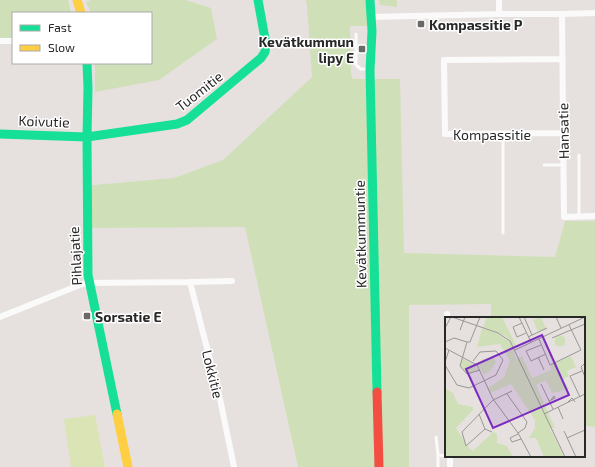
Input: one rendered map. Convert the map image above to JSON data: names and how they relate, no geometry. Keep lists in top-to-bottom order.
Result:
{
  "streets": {
    "street": [
      "Tuomitie",
      "Koivutie",
      "Hansatie",
      "Kompassitie",
      "Kevätkummuntie",
      "Pihlajatie",
      "Lokkitie"
    ]
  },
  "crossings": [
    ["Tuomitie", "Koivutie"],
    ["Tuomitie", "Pihlajatie"],
    ["Koivutie", "Pihlajatie"],
    ["Hansatie", "Kompassitie"]
  ],
  "places": {
    "transit": ["Kompassitie P", "Kevätkummun lipy E", "Sorsatie E"]
  },
  "legend": ["Fast", "Slow"]
}
